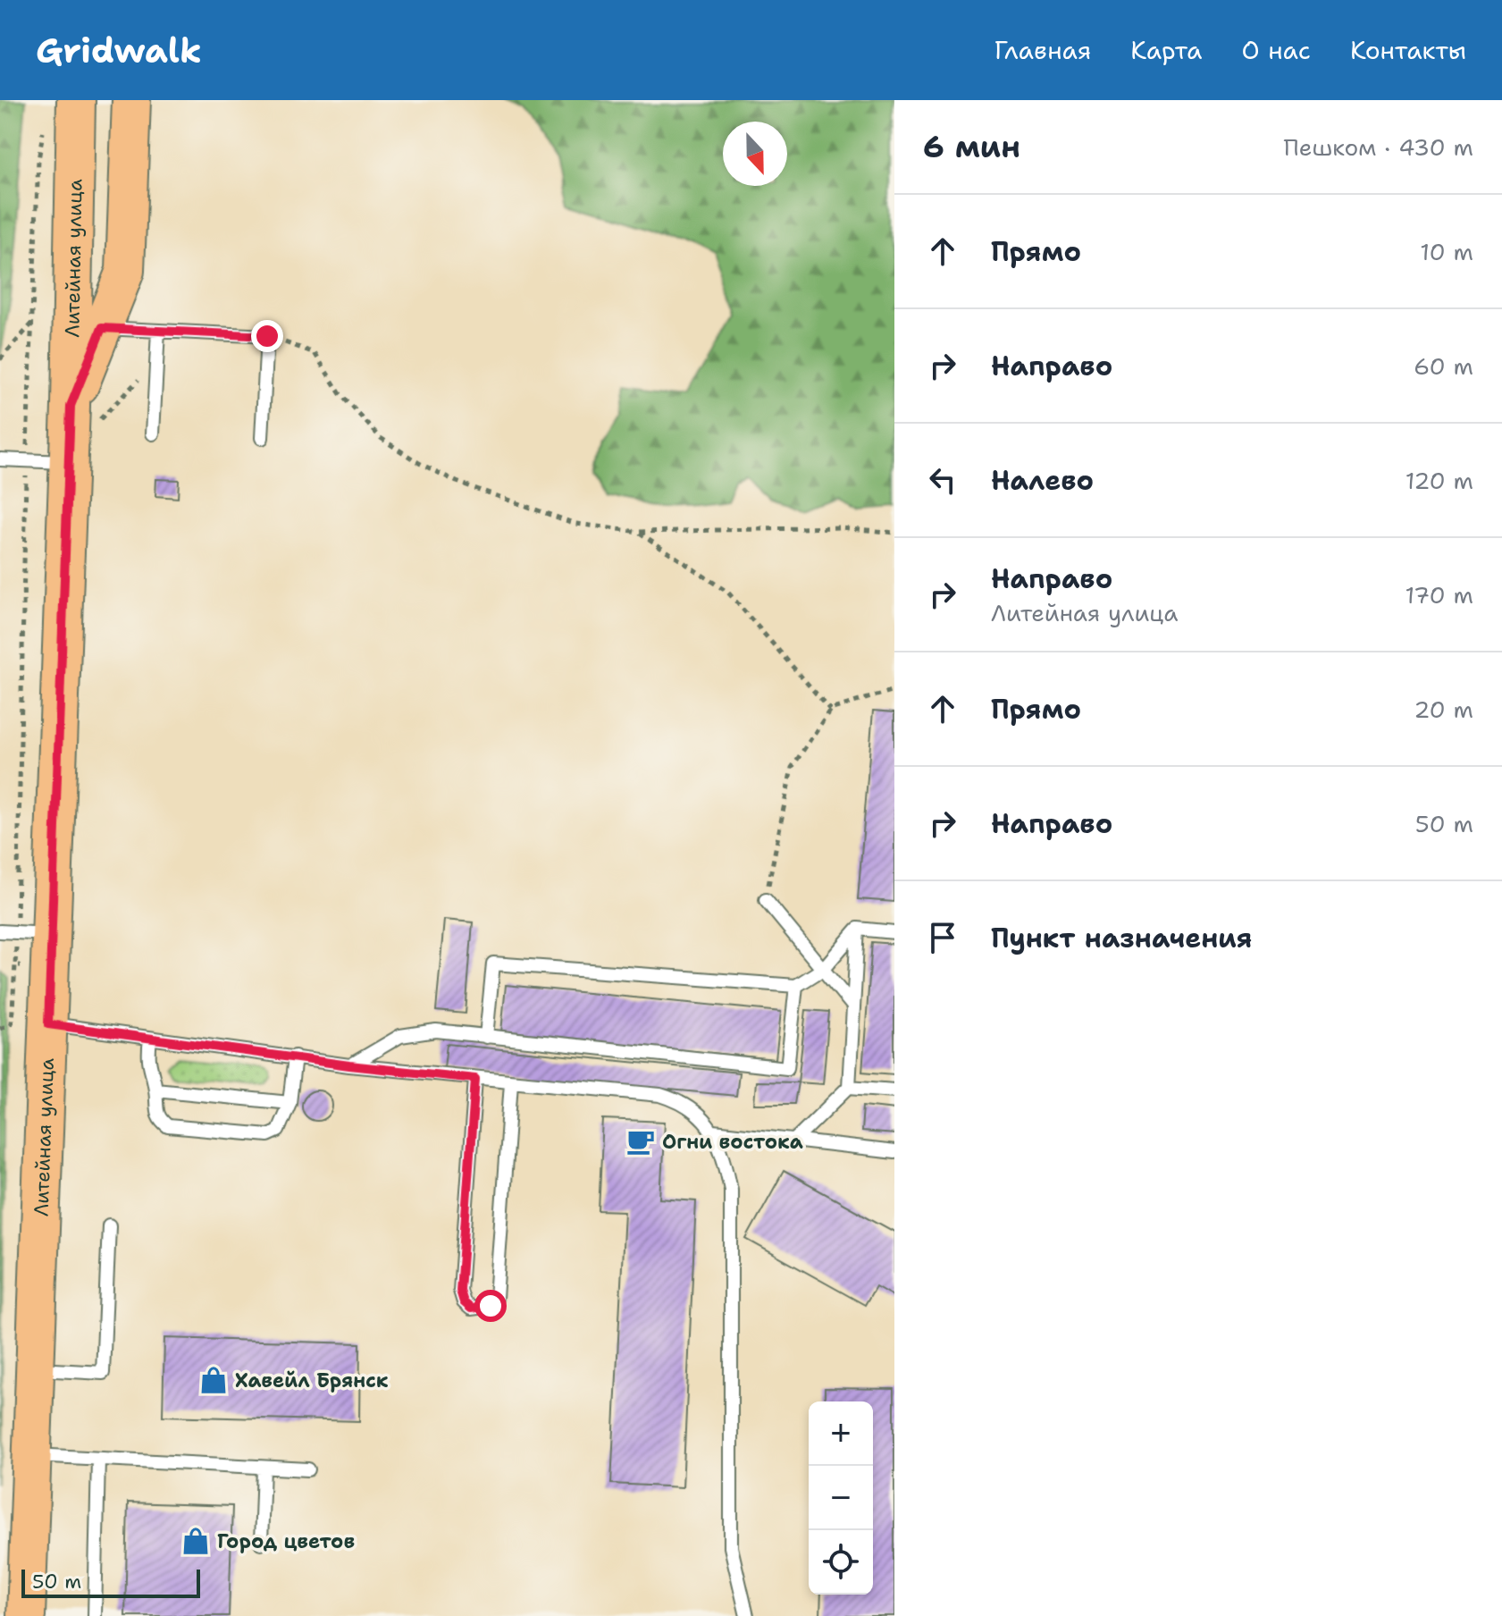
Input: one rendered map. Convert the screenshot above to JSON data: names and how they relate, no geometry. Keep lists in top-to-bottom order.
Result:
{
  "streets": {
    "main road": ["Литейная улица"]
  },
  "places": {
    "cafe": ["Огни востока"],
    "shop": ["Хавейл Брянск", "Город цветов"]
  },
  "scale_bar": "50 m",
  "north": "bottom",
  "page": {
    "header": "Gridwalk",
    "nav": [
      "Главная",
      "Карта",
      "О нас",
      "Контакты"
    ],
    "heading": ["6 мин", "Пешком · 430 m"],
    "list": [
      ["Прямо", "10 m"],
      ["Направо", "60 m"],
      ["Налево", "120 m"],
      ["Направо", "Литейная улица", "170 m"],
      ["Прямо", "20 m"],
      ["Направо", "50 m"],
      "Пункт назначения"
    ],
    "map_buttons": ["+", "−"],
    "scale": "50 m"
  }
}
